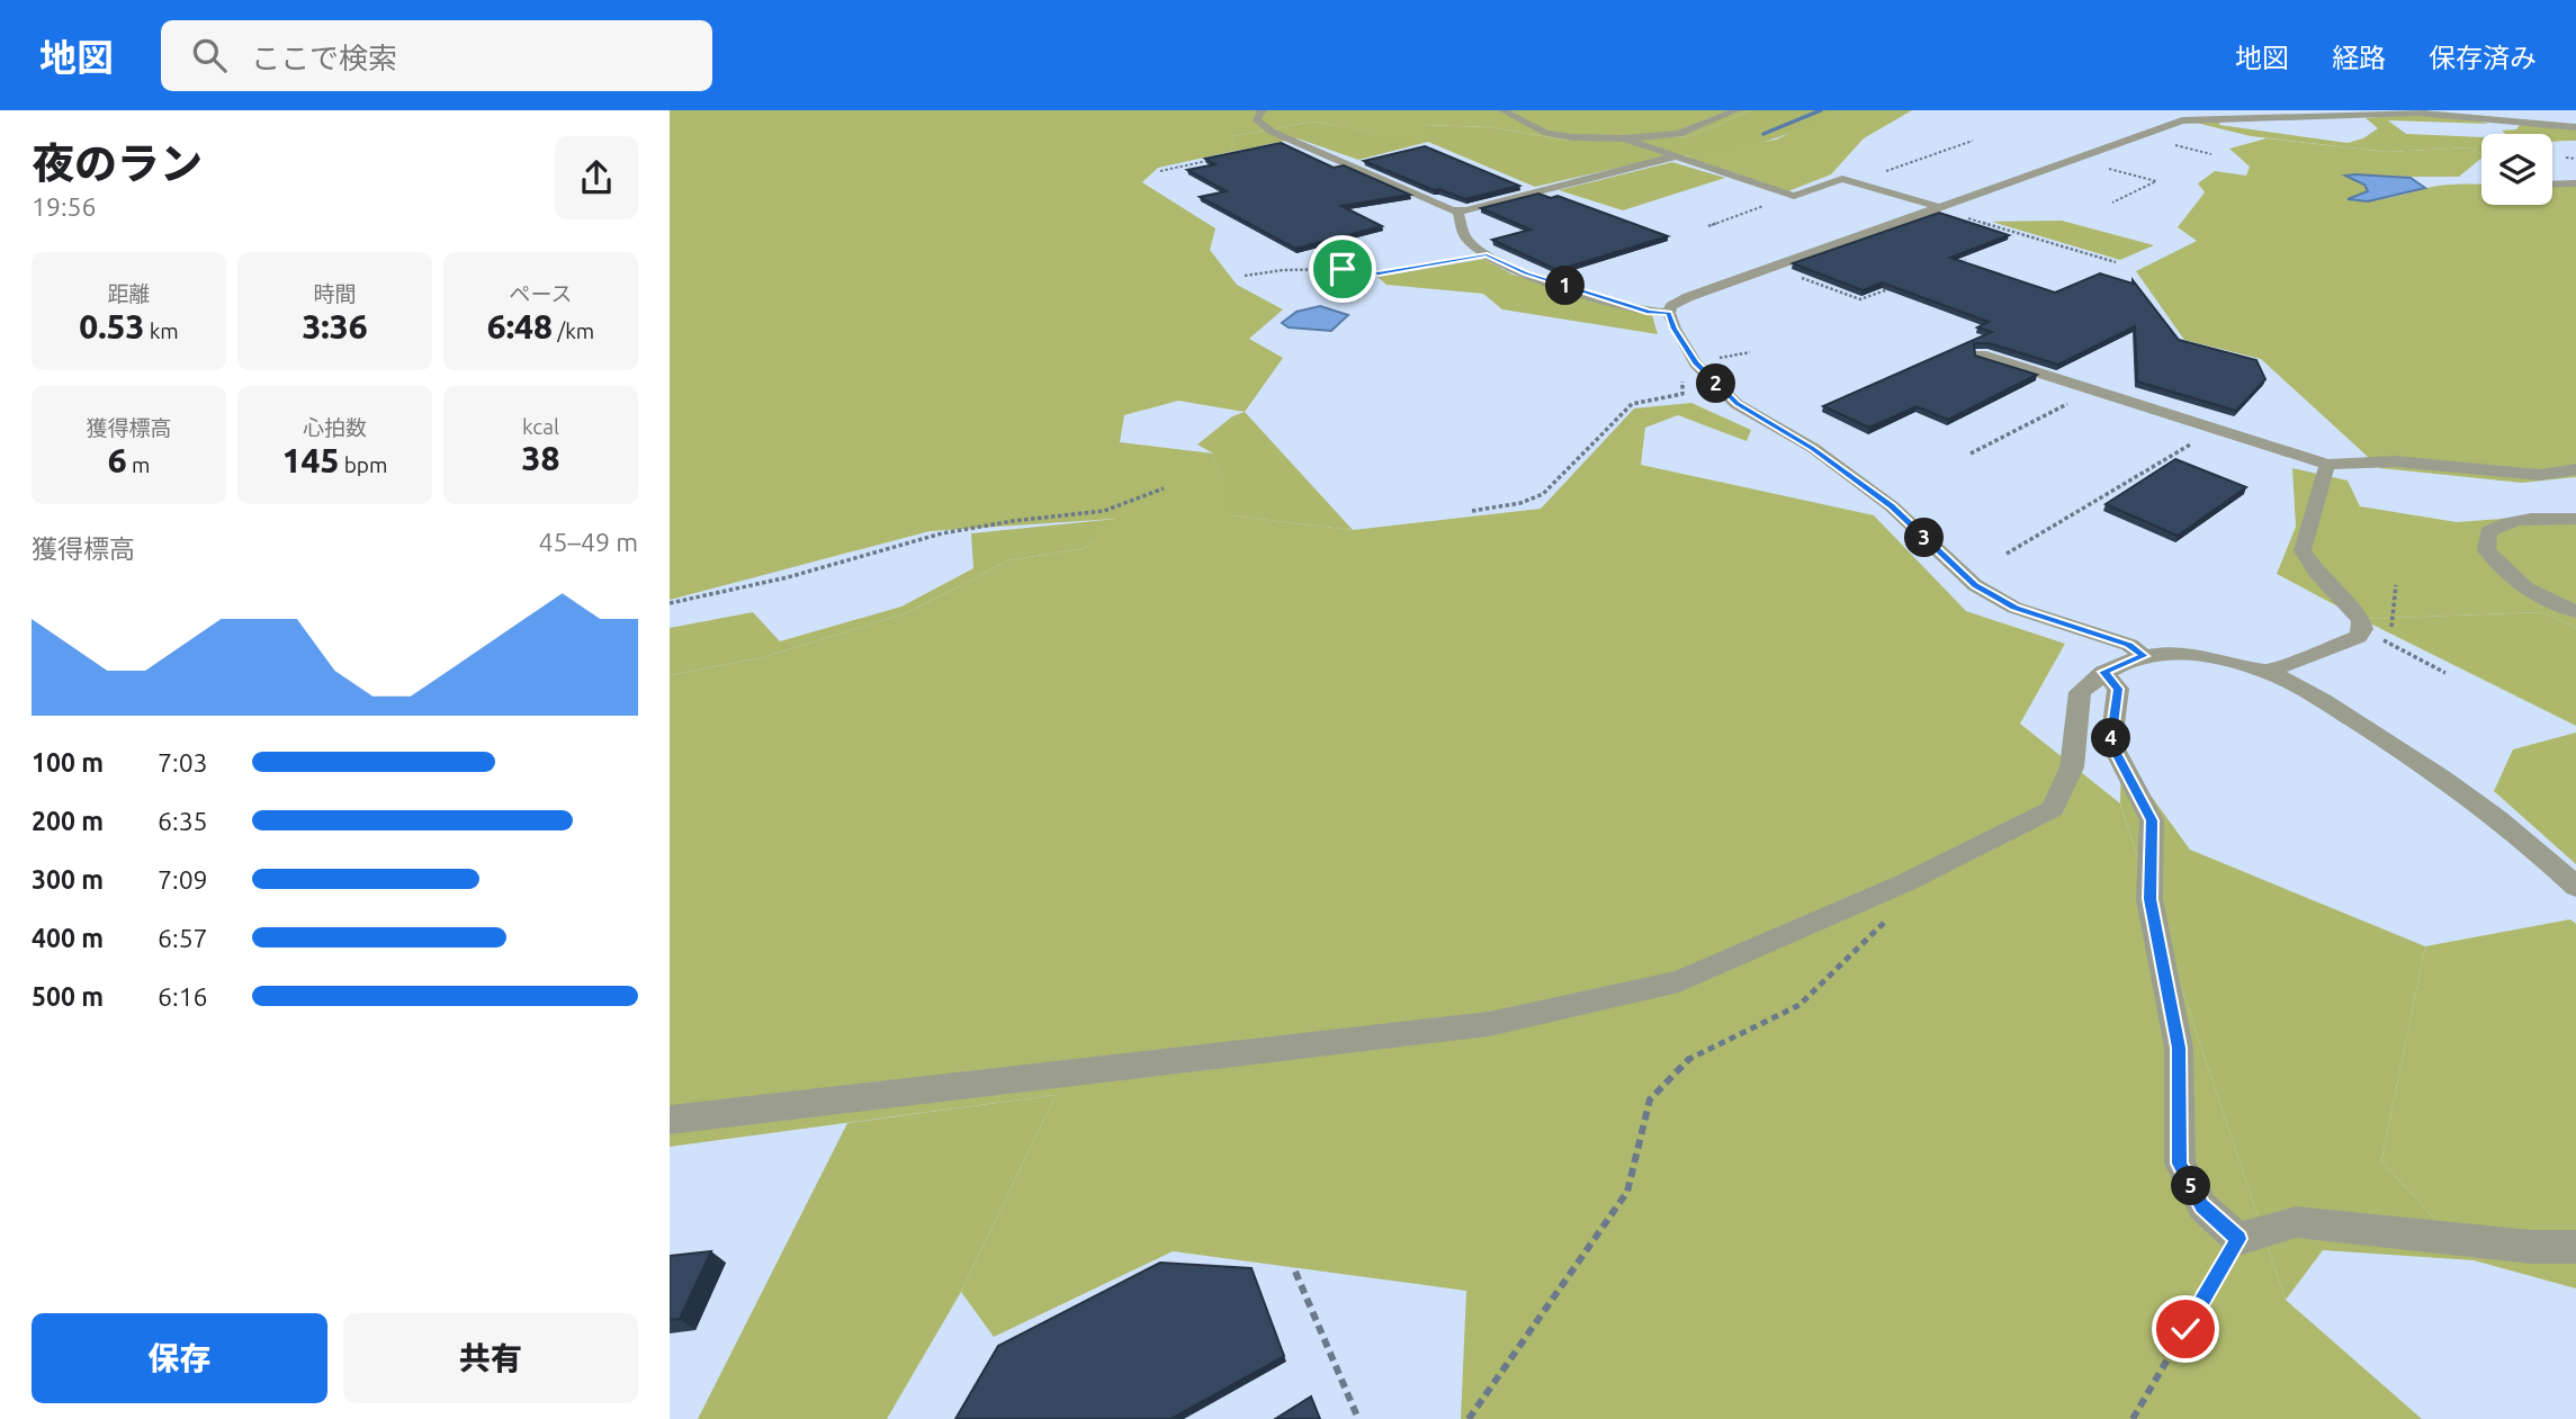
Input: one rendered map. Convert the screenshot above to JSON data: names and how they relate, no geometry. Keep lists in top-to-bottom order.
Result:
{
  "page": {
    "header": "地図",
    "search": "ここで検索",
    "nav": ["地図", "経路", "保存済み"],
    "heading": ["夜のラン", "19:56"],
    "stats": [
      ["距離", "0.53 km"],
      ["時間", "3:36"],
      ["ペース", "6:48 /km"],
      ["獲得標高", "6 m"],
      ["心拍数", "145 bpm"],
      ["kcal", "38"]
    ],
    "pins": [
      "1",
      "2",
      "3",
      "4",
      "5"
    ],
    "chart": ["獲得標高", "45–49 m"],
    "list": [
      {
        "name": "100 m",
        "note": "7:03"
      },
      {
        "name": "200 m",
        "note": "6:35"
      },
      {
        "name": "300 m",
        "note": "7:09"
      },
      {
        "name": "400 m",
        "note": "6:57"
      },
      {
        "name": "500 m",
        "note": "6:16"
      }
    ],
    "buttons": ["保存", "共有"]
  }
}
